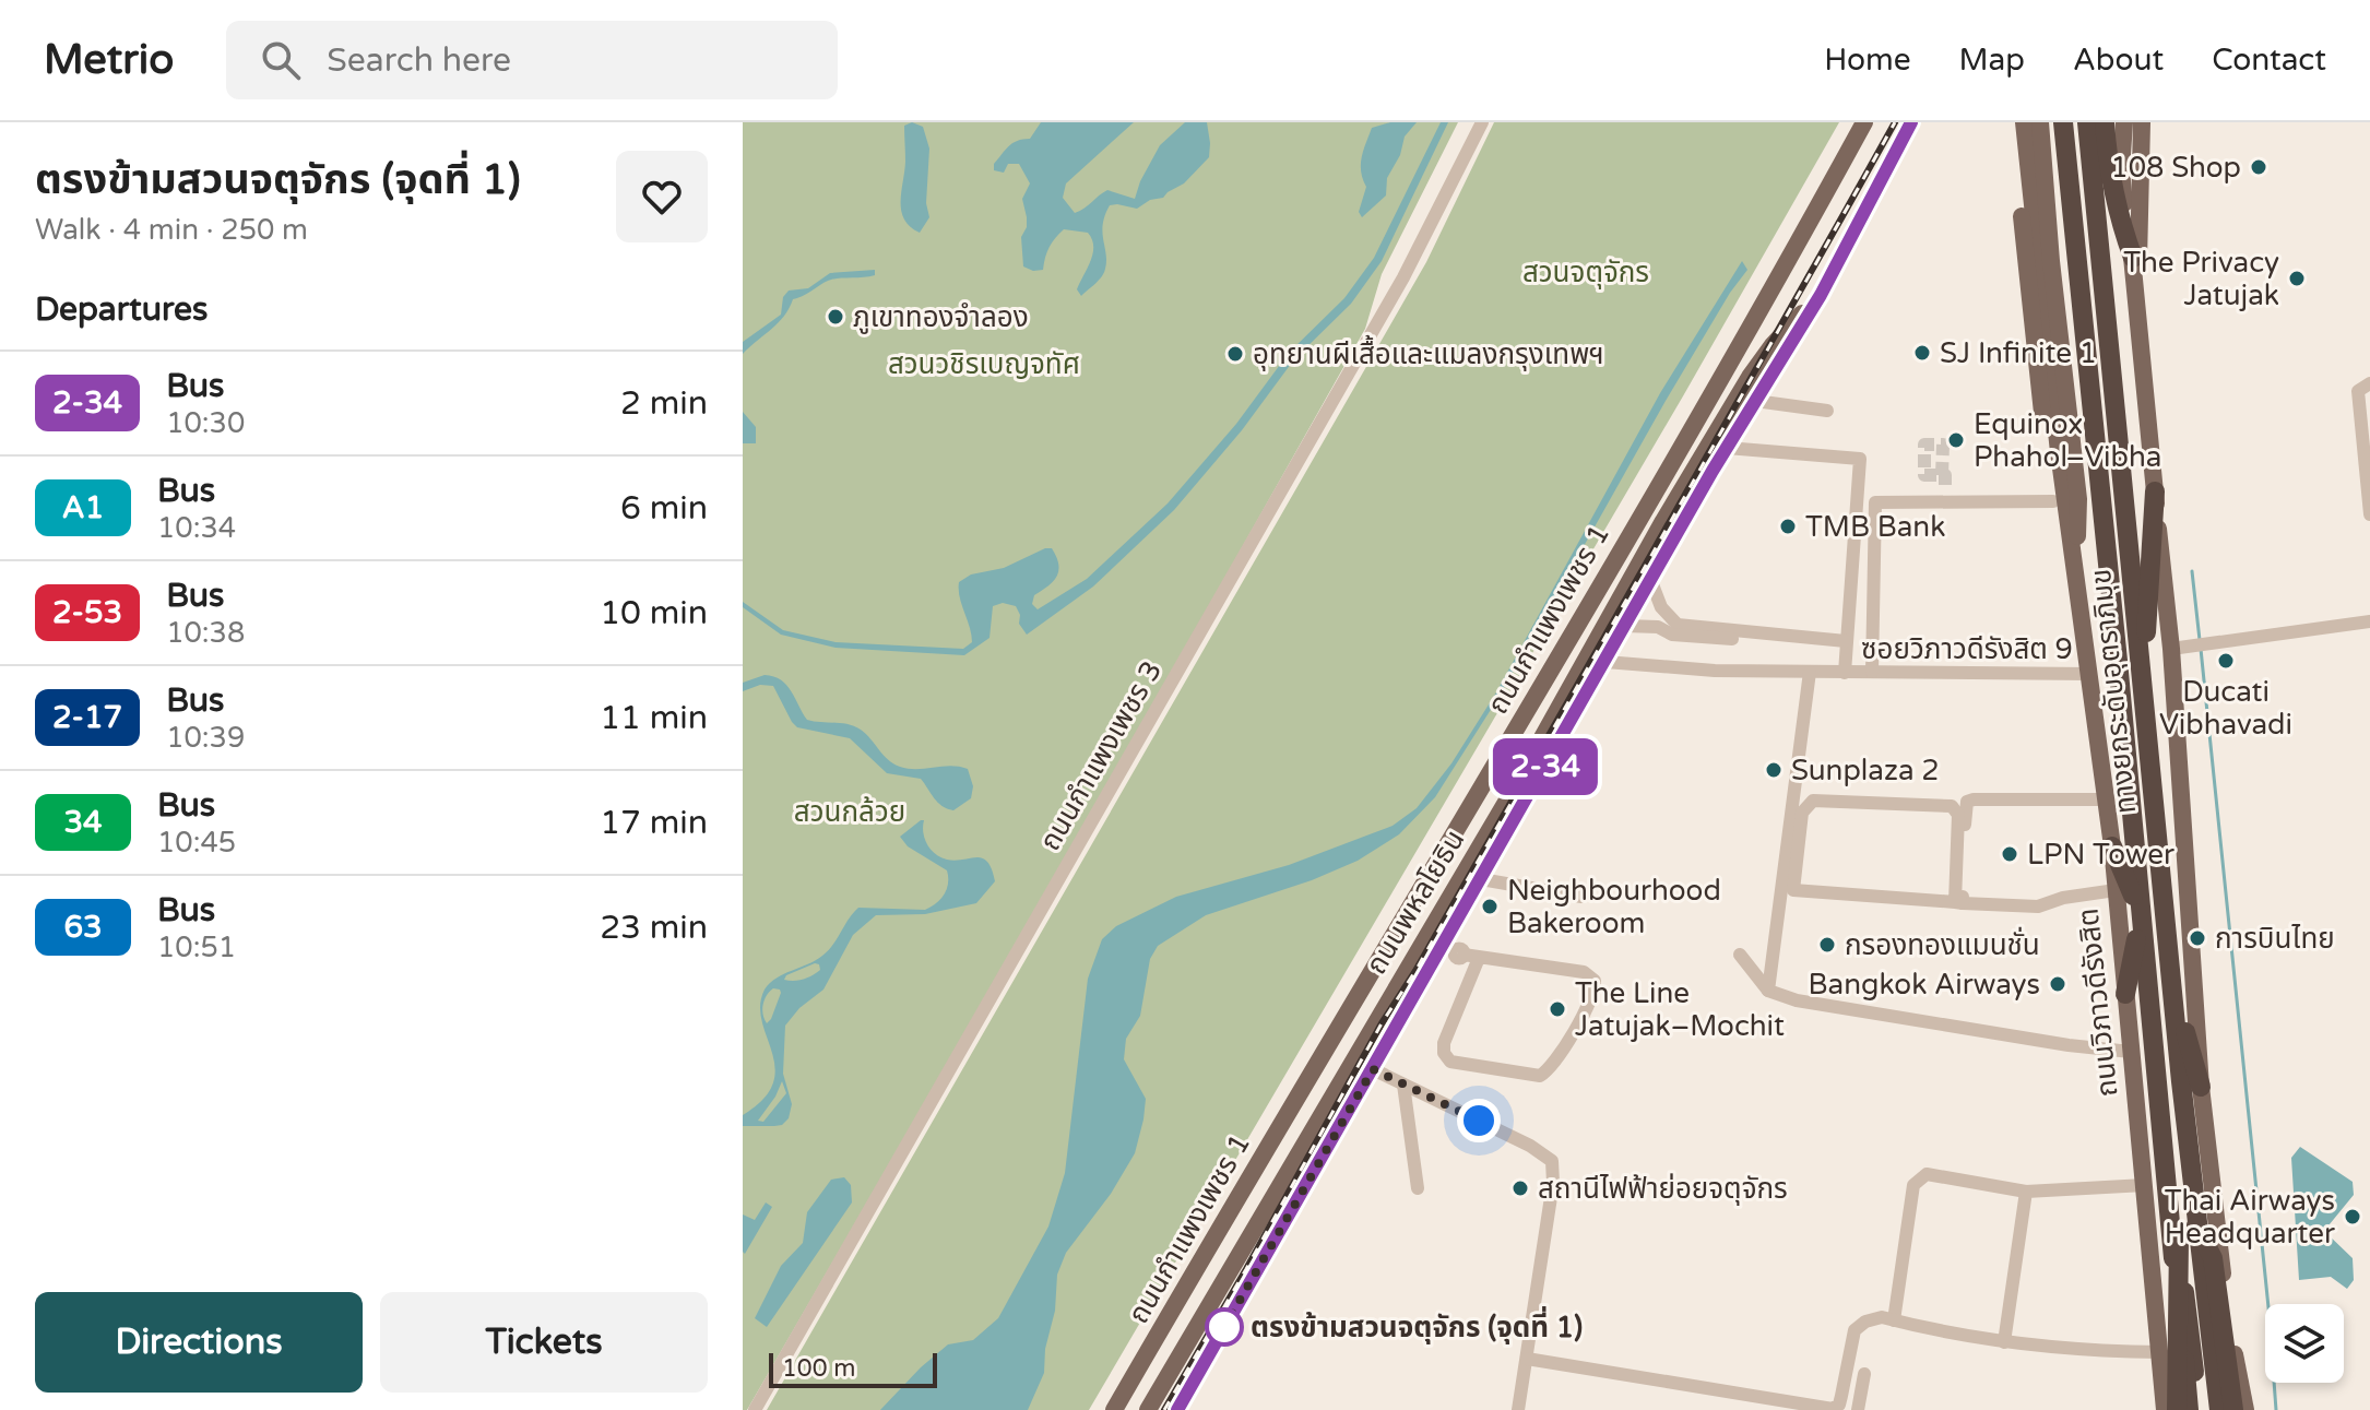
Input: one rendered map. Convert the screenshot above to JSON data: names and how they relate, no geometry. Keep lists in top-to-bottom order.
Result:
{
  "streets": {
    "highway": ["ทางยกระดับอุตราภิมุข", "ถนนวิภาวดีรังสิต"],
    "main road": ["ถนนกำแพงเพชร 1", "ถนนพหลโยธิน"],
    "street": ["ซอยวิภาวดีรังสิต 9", "ถนนกำแพงเพชร 3"]
  },
  "crossings": [
    ["ซอยวิภาวดีรังสิต 9", "ถนนพหลโยธิน"],
    ["ซอยวิภาวดีรังสิต 9", "ถนนวิภาวดีรังสิต"]
  ],
  "parks": ["สวนจตุจักร", "สวนวชิรเบญจทัศ", "สวนกล้วย"],
  "places": [
    "108 Shop",
    "The Privacy Jatujak",
    "ภูเขาทองจำลอง",
    "SJ Infinite 1",
    "อุทยานผีเสื้อและแมลงกรุงเทพฯ",
    "Equinox Phahol–Vibha",
    "TMB Bank",
    "Ducati Vibhavadi",
    "Sunplaza 2",
    "LPN Tower",
    "Neighbourhood Bakeroom",
    "การบินไทย",
    "กรองทองแมนชั่น",
    "Bangkok Airways",
    "The Line Jatujak–Mochit",
    "สถานีไฟฟ้าย่อยจตุจักร",
    "Thai Airways Headquarter",
    "ตรงข้ามสวนจตุจักร (จุดที่ 1)"
  ],
  "lines": ["bus line 2-34"],
  "scale_bar": "100 m",
  "page": {
    "header": "Metrio",
    "search": "Search here",
    "nav": [
      "Home",
      "Map",
      "About",
      "Contact"
    ],
    "heading": [
      ["ตรงข้ามสวนจตุจักร (จุดที่ 1)", "Walk · 4 min · 250 m"],
      "Departures"
    ],
    "on_map": "2-34",
    "list": [
      {
        "mark": "2-34",
        "name": "Bus",
        "note": "10:30",
        "value": "2 min"
      },
      {
        "mark": "A1",
        "name": "Bus",
        "note": "10:34",
        "value": "6 min"
      },
      {
        "mark": "2-53",
        "name": "Bus",
        "note": "10:38",
        "value": "10 min"
      },
      {
        "mark": "2-17",
        "name": "Bus",
        "note": "10:39",
        "value": "11 min"
      },
      {
        "mark": "34",
        "name": "Bus",
        "note": "10:45",
        "value": "17 min"
      },
      {
        "mark": "63",
        "name": "Bus",
        "note": "10:51",
        "value": "23 min"
      }
    ],
    "buttons": ["Directions", "Tickets"],
    "scale": "100 m"
  }
}
